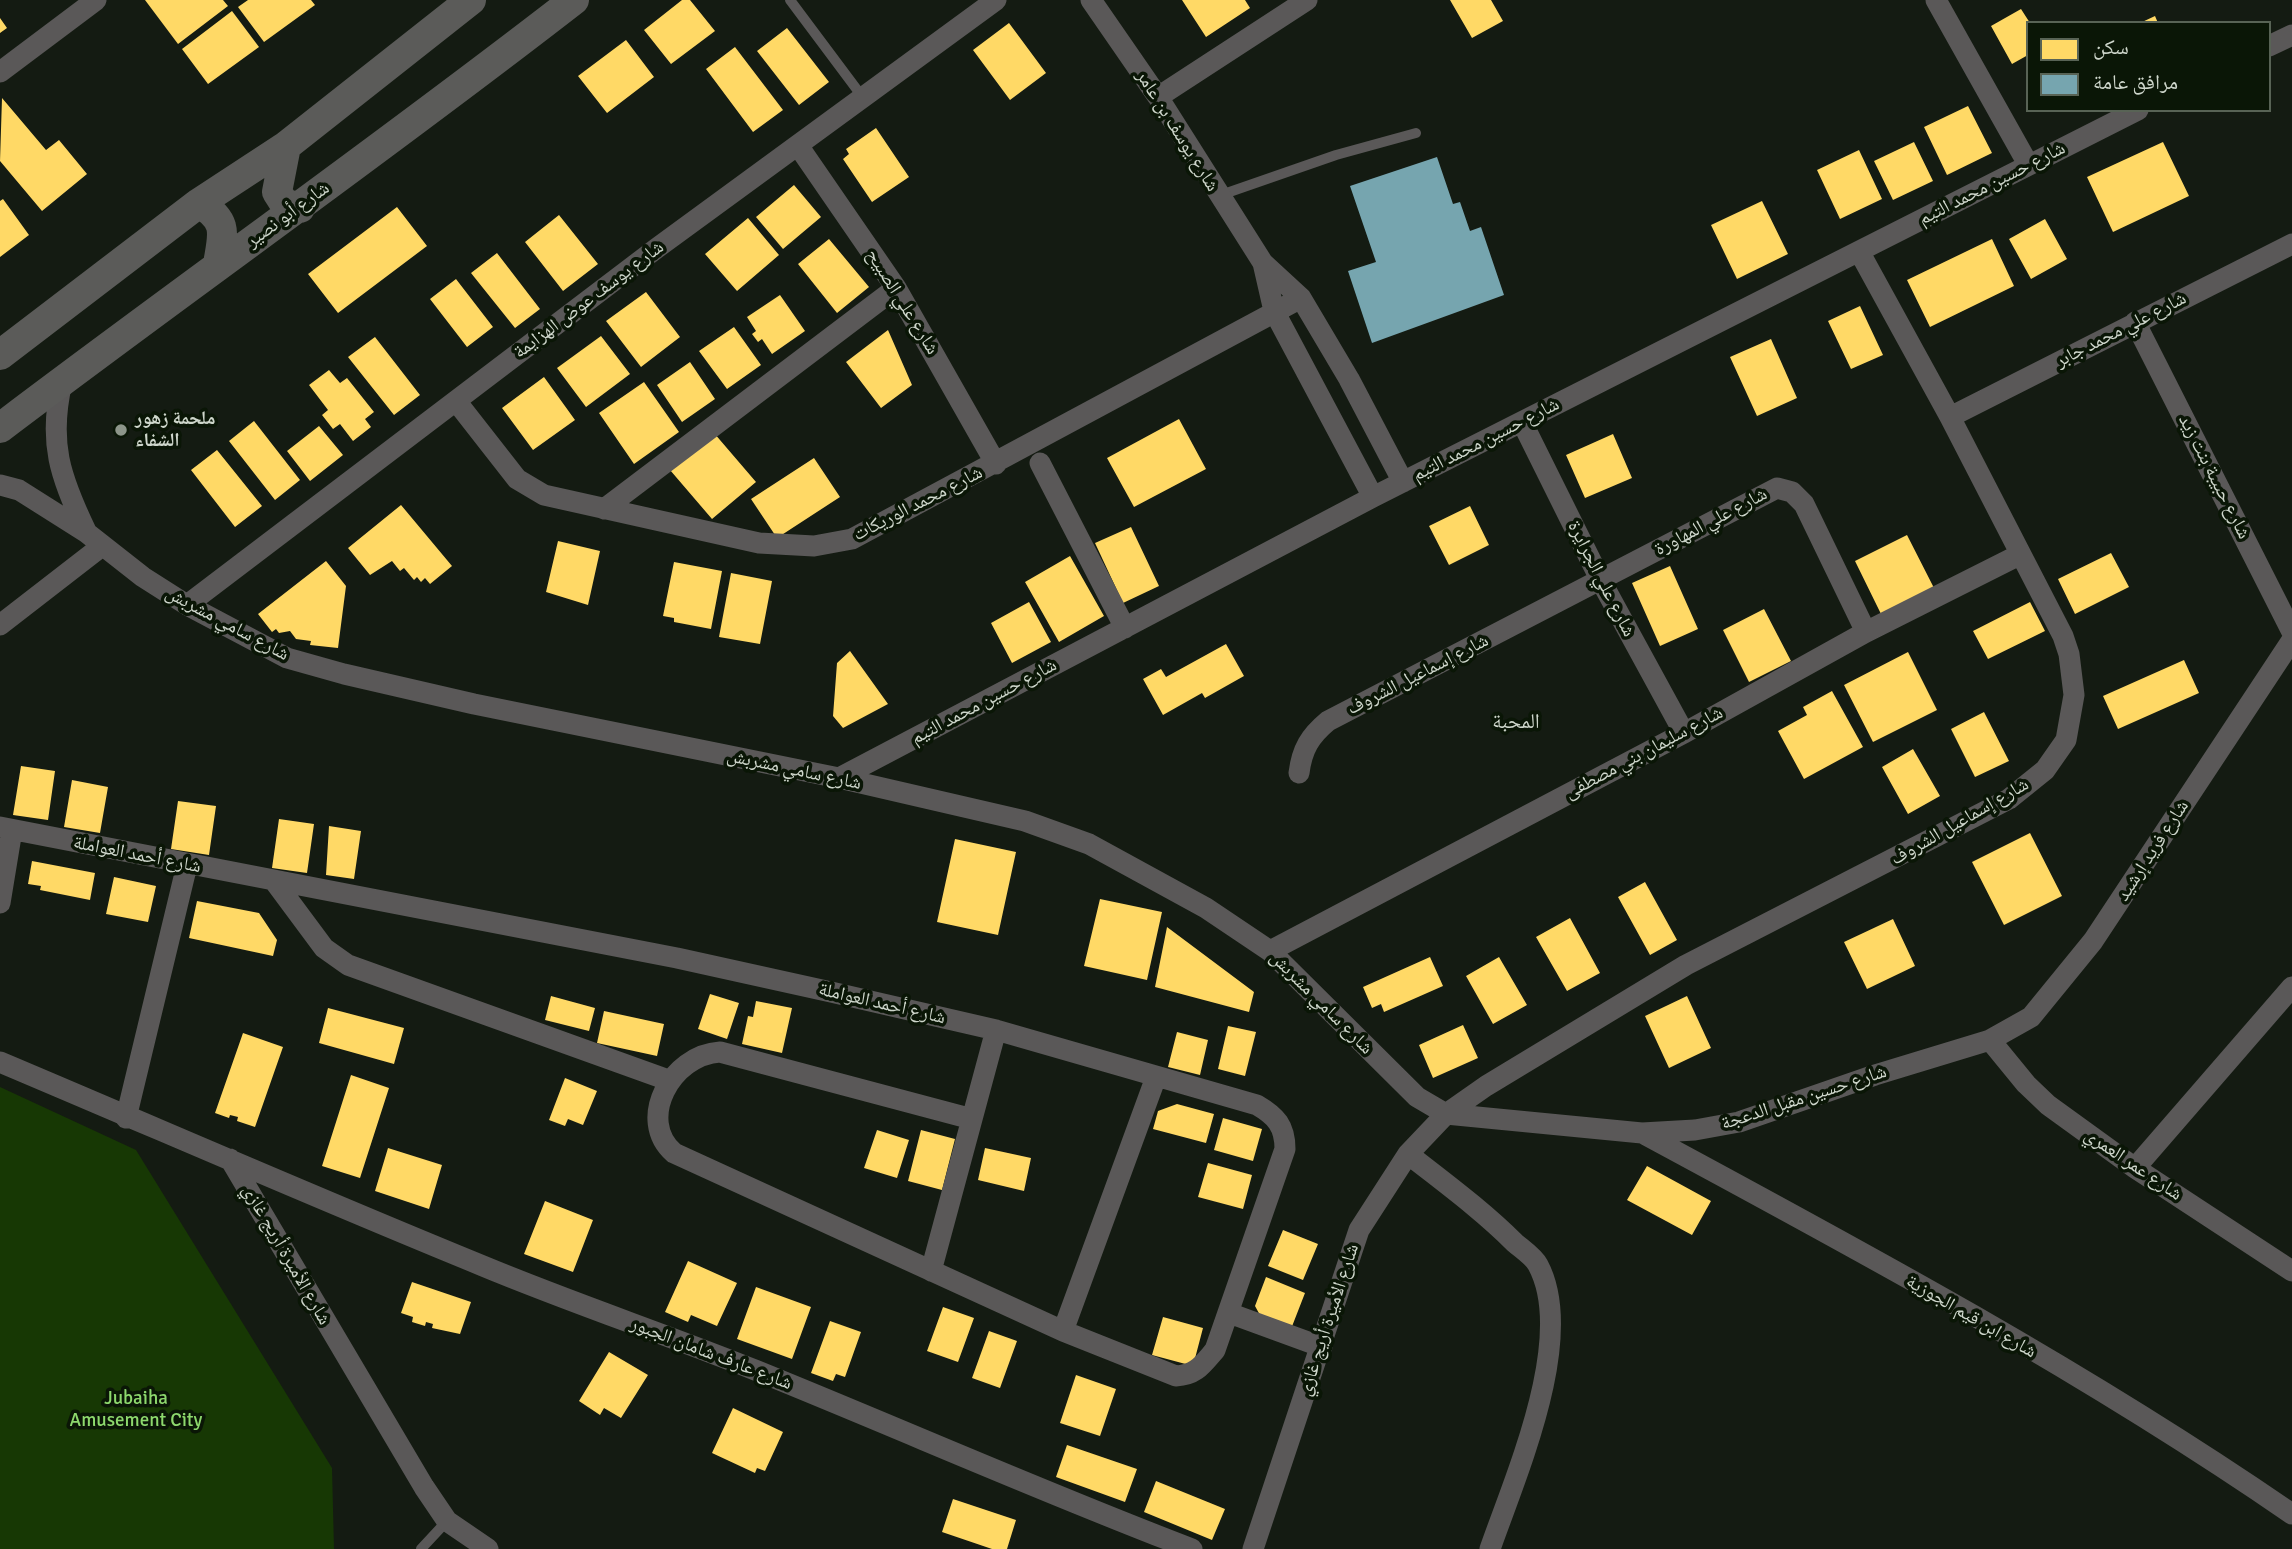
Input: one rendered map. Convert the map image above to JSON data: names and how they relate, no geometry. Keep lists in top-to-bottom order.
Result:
{
  "streets": {
    "main road": ["شارع أبو نصير"],
    "street": [
      "شارع يوسف بن عامر",
      "شارع حسين محمد التيم",
      "شارع يوسف عوض الهزايمة",
      "شارع علي الصبيح",
      "شارع علي محمد جابر",
      "شارع حبيبة بنت زيد",
      "شارع محمد الوريكات",
      "شارع علي المهاورة",
      "شارع علي الجرايرة",
      "شارع سامي مشربش",
      "شارع إسماعيل الشروف",
      "شارع سليمان بني مصطفى",
      "شارع فريد إرشيد",
      "شارع أحمد العواملة",
      "شارع حسين مقبل الدعجة",
      "شارع عمر العمري",
      "شارع الأميرة أريج غازي",
      "شارع ابن قيم الجوزية",
      "شارع عارف شامان الجبور"
    ]
  },
  "crossings": [
    ["شارع يوسف بن عامر", "شارع حسين محمد التيم"],
    ["شارع يوسف بن عامر", "شارع محمد الوريكات"],
    ["شارع حسين محمد التيم", "شارع علي الجرايرة"],
    ["شارع حسين محمد التيم", "شارع سامي مشربش"],
    ["شارع حسين محمد التيم", "شارع إسماعيل الشروف"],
    ["شارع أبو نصير", "شارع سامي مشربش"],
    ["شارع يوسف عوض الهزايمة", "شارع علي الصبيح"],
    ["شارع يوسف عوض الهزايمة", "شارع محمد الوريكات"],
    ["شارع يوسف عوض الهزايمة", "شارع سامي مشربش"],
    ["شارع علي الصبيح", "شارع محمد الوريكات"],
    ["شارع علي محمد جابر", "شارع حبيبة بنت زيد"],
    ["شارع علي محمد جابر", "شارع إسماعيل الشروف"],
    ["شارع علي المهاورة", "شارع علي الجرايرة"],
    ["شارع علي المهاورة", "شارع إسماعيل الشروف"],
    ["شارع علي المهاورة", "شارع سليمان بني مصطفى"],
    ["شارع علي الجرايرة", "شارع إسماعيل الشروف"],
    ["شارع علي الجرايرة", "شارع سليمان بني مصطفى"],
    ["شارع سامي مشربش", "شارع إسماعيل الشروف"],
    ["شارع سامي مشربش", "شارع سليمان بني مصطفى"],
    ["شارع سامي مشربش", "شارع حسين مقبل الدعجة"],
    ["شارع سامي مشربش", "شارع الأميرة أريج غازي"],
    ["شارع إسماعيل الشروف", "شارع سليمان بني مصطفى"],
    ["شارع إسماعيل الشروف", "شارع حسين مقبل الدعجة"],
    ["شارع إسماعيل الشروف", "شارع الأميرة أريج غازي"],
    ["شارع فريد إرشيد", "شارع حسين مقبل الدعجة"],
    ["شارع فريد إرشيد", "شارع عمر العمري"],
    ["شارع حسين مقبل الدعجة", "شارع عمر العمري"],
    ["شارع حسين مقبل الدعجة", "شارع الأميرة أريج غازي"],
    ["شارع حسين مقبل الدعجة", "شارع ابن قيم الجوزية"],
    ["شارع الأميرة أريج غازي", "شارع عارف شامان الجبور"]
  ],
  "districts": ["المحبة"],
  "parks": ["Jubaiha Amusement City"],
  "places": ["ملحمة زهور الشفاء"],
  "legend": ["سكن", "مرافق عامة"]
}
